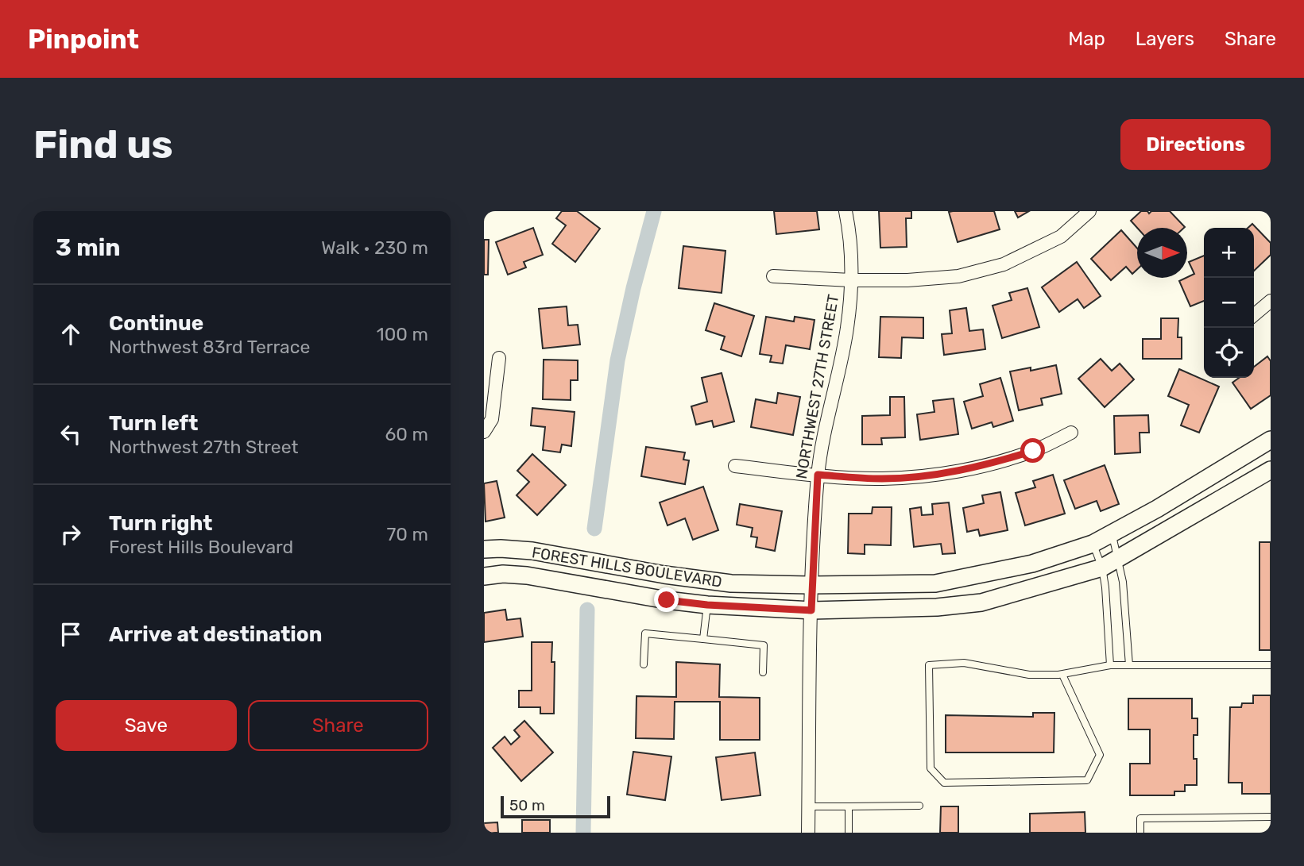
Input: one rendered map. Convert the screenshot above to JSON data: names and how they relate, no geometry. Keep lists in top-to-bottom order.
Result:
{
  "streets": {
    "street": ["NORTHWEST 27TH STREET", "FOREST HILLS BOULEVARD"]
  },
  "crossings": [
    ["NORTHWEST 27TH STREET", "FOREST HILLS BOULEVARD"]
  ],
  "scale_bar": "50 m",
  "north": "right",
  "page": {
    "header": "Pinpoint",
    "nav": ["Map", "Layers", "Share"],
    "buttons": [
      "Directions",
      ["Save", "Share"]
    ],
    "title": "Find us",
    "heading": ["3 min", "Walk · 230 m"],
    "map_buttons": ["+", "−"],
    "list": [
      ["Continue", "Northwest 83rd Terrace", "100 m"],
      ["Turn left", "Northwest 27th Street", "60 m"],
      ["Turn right", "Forest Hills Boulevard", "70 m"],
      "Arrive at destination"
    ],
    "scale": "50 m"
  }
}
